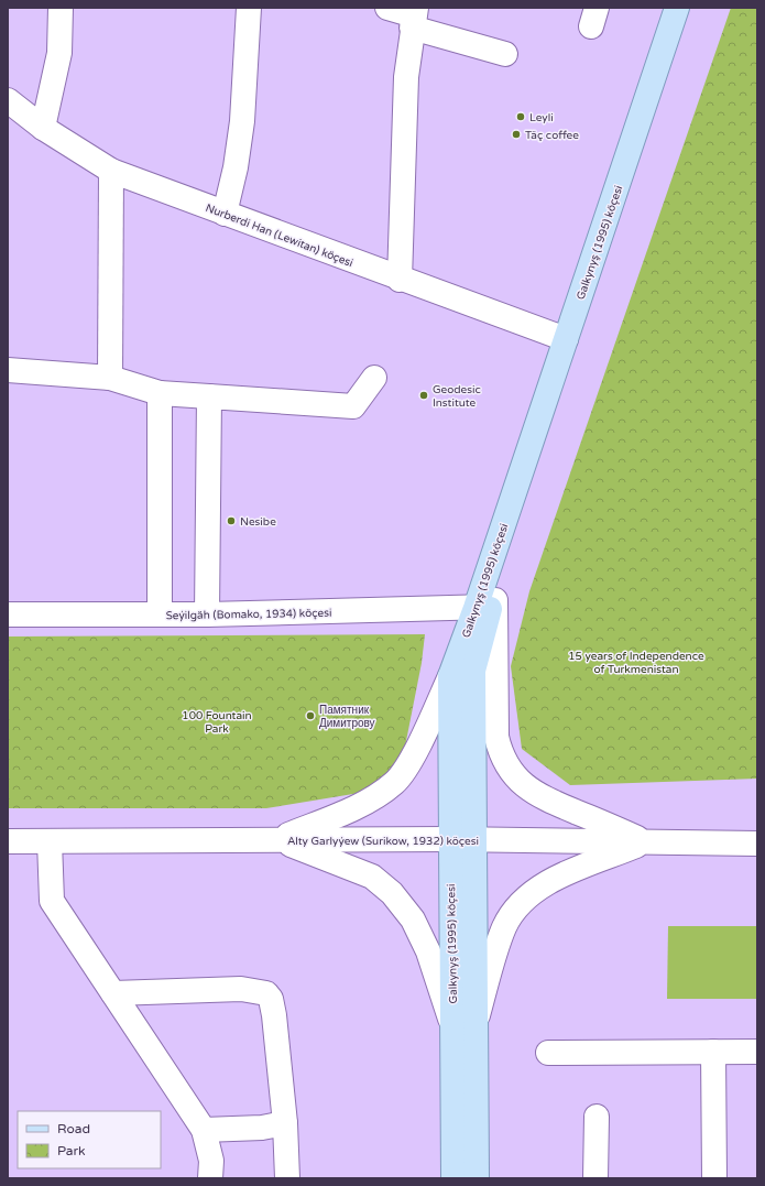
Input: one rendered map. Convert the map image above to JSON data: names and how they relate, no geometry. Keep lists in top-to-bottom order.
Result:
{
  "streets": {
    "main road": ["Galkynyş (1995) köçesi"],
    "street": ["Nurberdi Han (Lewitan) köçesi", "Seýilgäh (Bomako, 1934) köçesi", "Alty Garlyýew (Surikow, 1932) köçesi"]
  },
  "crossings": [
    ["Nurberdi Han (Lewitan) köçesi", "Galkynyş (1995) köçesi"],
    ["Galkynyş (1995) köçesi", "Seýilgäh (Bomako, 1934) köçesi"],
    ["Galkynyş (1995) köçesi", "Alty Garlyýew (Surikow, 1932) köçesi"]
  ],
  "parks": ["15 years of Independence of Turkmenistan", "100 Fountain Park"],
  "places": [
    "Leyli",
    "Täç coffee",
    "Geodesic Institute",
    "Nesibe",
    "Памятник Димитрову"
  ],
  "legend": ["Road", "Park"]
}
